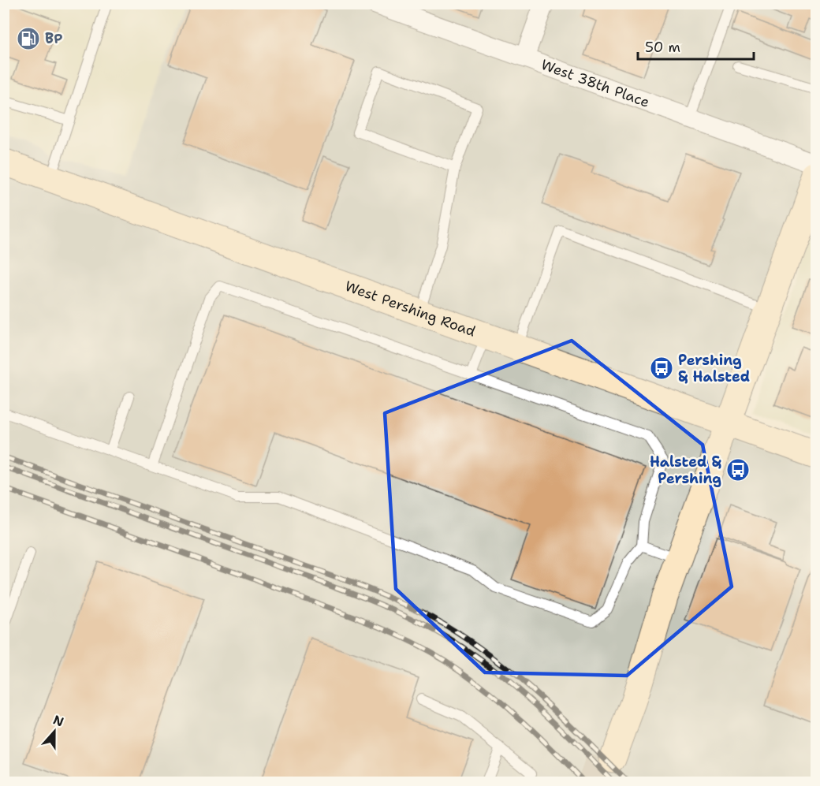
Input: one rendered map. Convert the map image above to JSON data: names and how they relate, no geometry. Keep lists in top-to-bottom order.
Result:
{
  "streets": {
    "main road": ["West Pershing Road"],
    "street": ["West 38th Place"]
  },
  "places": {
    "fuel station": ["BP"],
    "bus stop": ["Pershing & Halsted", "Halsted & Pershing"]
  },
  "scale_bar": "50 m",
  "north": "top"
}
